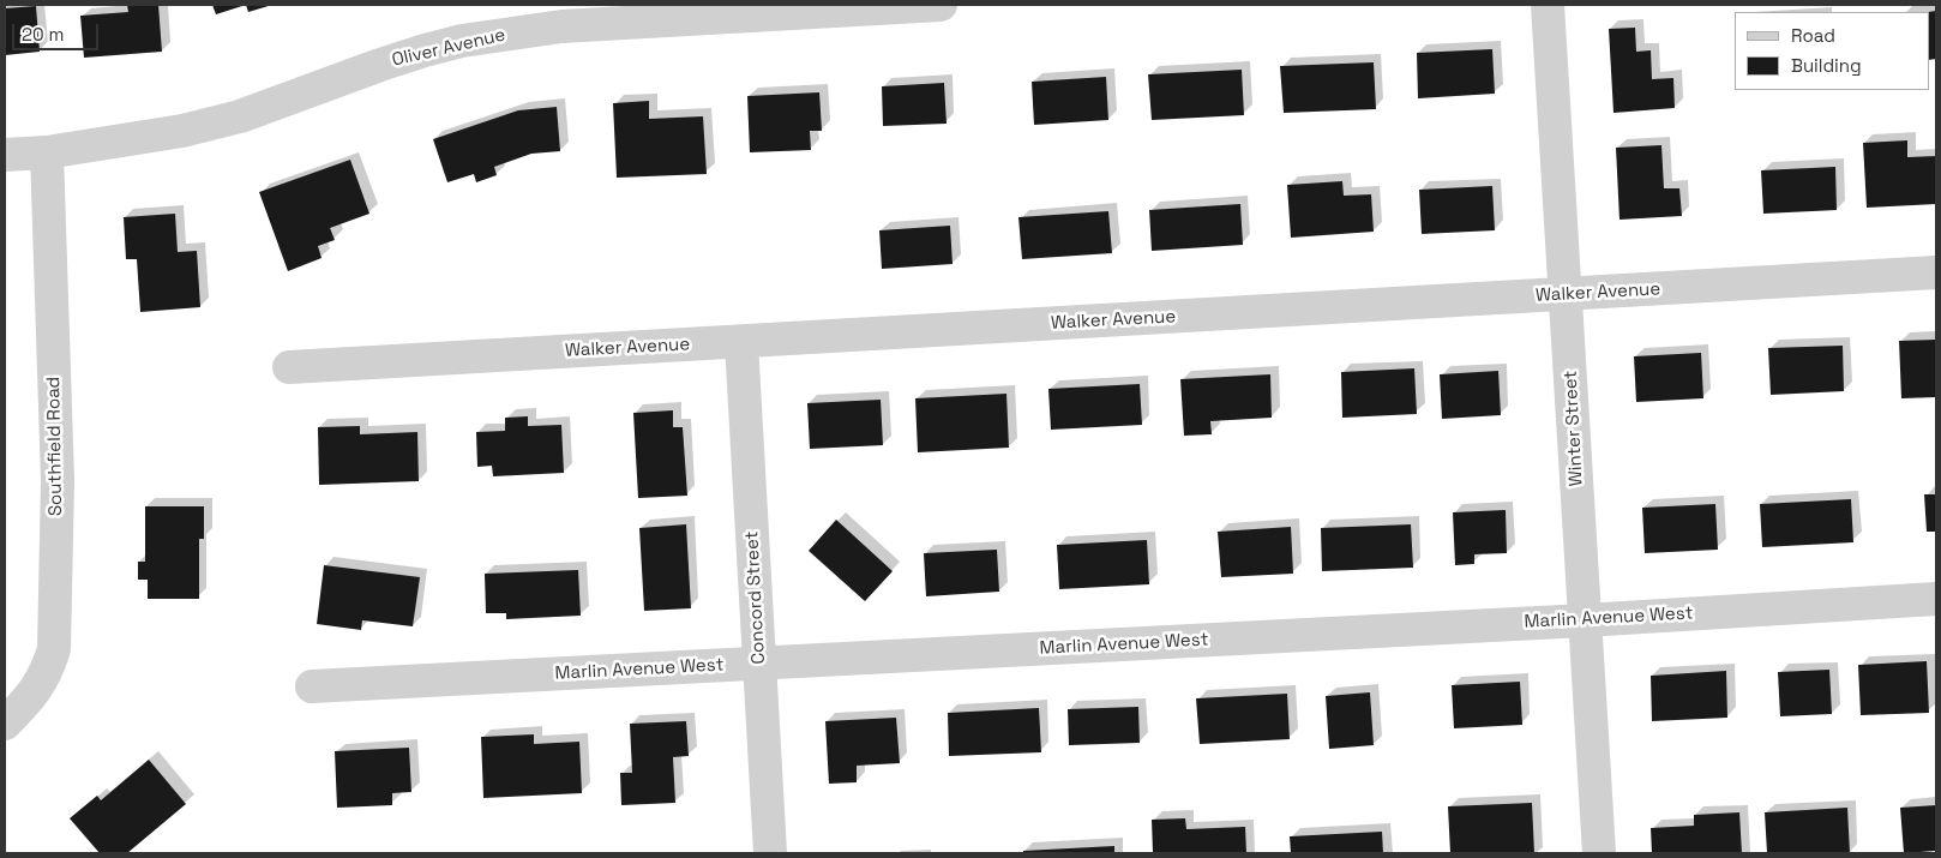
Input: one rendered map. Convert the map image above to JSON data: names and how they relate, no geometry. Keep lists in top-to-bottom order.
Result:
{
  "streets": {
    "street": [
      "Oliver Avenue",
      "Walker Avenue",
      "Winter Street",
      "Southfield Road",
      "Concord Street",
      "Marlin Avenue West"
    ]
  },
  "crossings": [
    ["Oliver Avenue", "Southfield Road"],
    ["Walker Avenue", "Winter Street"],
    ["Walker Avenue", "Concord Street"],
    ["Winter Street", "Marlin Avenue West"],
    ["Concord Street", "Marlin Avenue West"]
  ],
  "legend": ["Road", "Building"],
  "scale_bar": "20 m"
}
